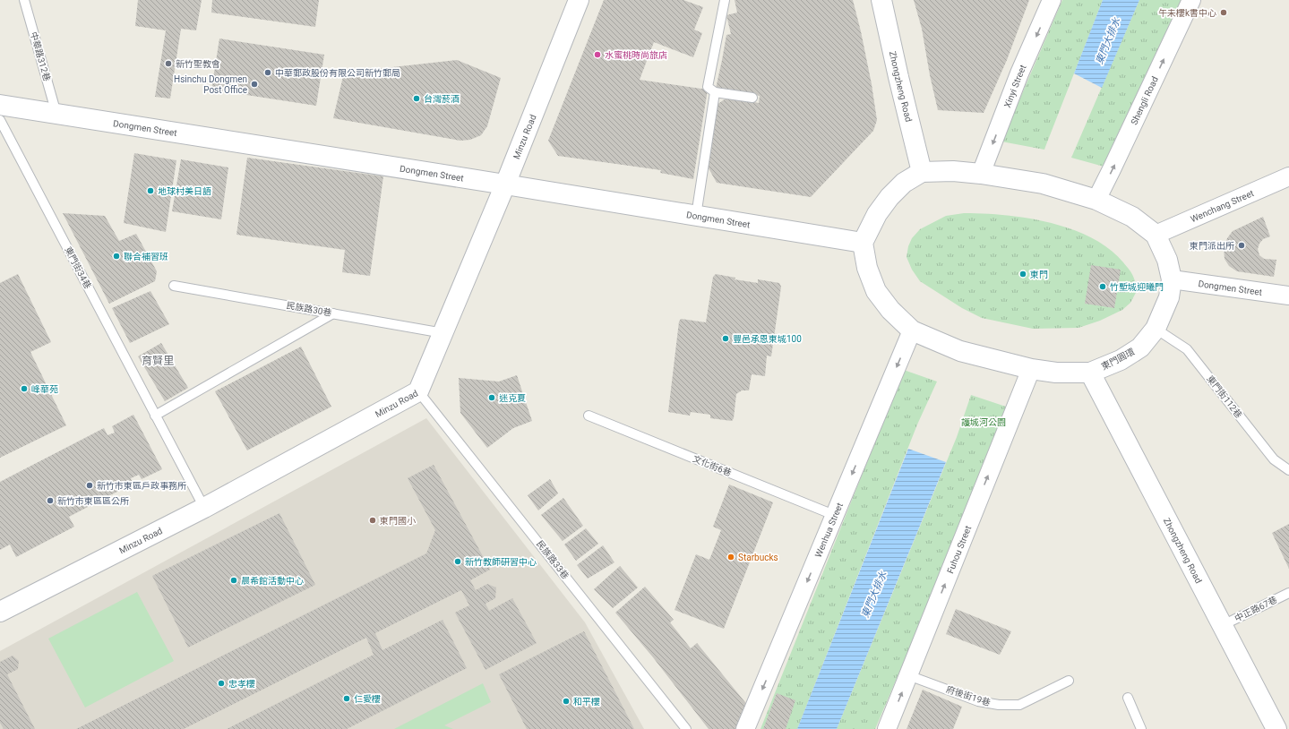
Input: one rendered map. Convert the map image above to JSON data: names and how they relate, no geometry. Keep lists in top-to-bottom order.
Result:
{
  "streets": {
    "street": [
      "Zhongzheng Road",
      "Xinyi Street",
      "Shengli Road",
      "Dongmen Street",
      "Minzu Road",
      "Wenchang Street",
      "東門圓環",
      "Wenhua Street",
      "Fuhou Street"
    ],
    "lane": [
      "中華路312巷",
      "東門街34巷",
      "民族路30巷",
      "東門街112巷",
      "文化街6巷",
      "民族路33巷",
      "中正路67巷",
      "府後街19巷"
    ]
  },
  "crossings": [
    ["中華路312巷", "Dongmen Street"],
    ["Zhongzheng Road", "東門圓環"],
    ["Zhongzheng Road", "中正路67巷"],
    ["Xinyi Street", "東門圓環"],
    ["Shengli Road", "東門圓環"],
    ["Dongmen Street", "Minzu Road"],
    ["Dongmen Street", "東門圓環"],
    ["Minzu Road", "東門街34巷"],
    ["Minzu Road", "民族路30巷"],
    ["Minzu Road", "民族路33巷"],
    ["Wenchang Street", "東門圓環"],
    ["東門圓環", "東門街112巷"],
    ["東門圓環", "Wenhua Street"],
    ["東門圓環", "Fuhou Street"],
    ["文化街6巷", "Wenhua Street"],
    ["Fuhou Street", "府後街19巷"]
  ],
  "one_way": [
    "Xinyi Street",
    "Shengli Road",
    "Wenhua Street",
    "Fuhou Street"
  ],
  "districts": ["育賢里"],
  "water": ["東門大排水"],
  "parks": ["護城河公園"],
  "places": [
    "午未樓k書中心",
    "水蜜桃時尚旅店",
    "新竹聖教會",
    "中華郵政股份有限公司新竹郵局",
    "Hsinchu Dongmen Post Office",
    "台灣菸酒",
    "地球村美日語",
    "東門派出所",
    "聯合補習班",
    "東門",
    "竹塹城迎曦門",
    "豐邑承恩東城100",
    "峰華苑",
    "迷克夏",
    "新竹市東區戶政事務所",
    "新竹市東區區公所",
    "東門國小",
    "Starbucks",
    "新竹教師研習中心",
    "晨希館活動中心",
    "忠孝樓",
    "仁愛樓",
    "和平樓"
  ]
}
